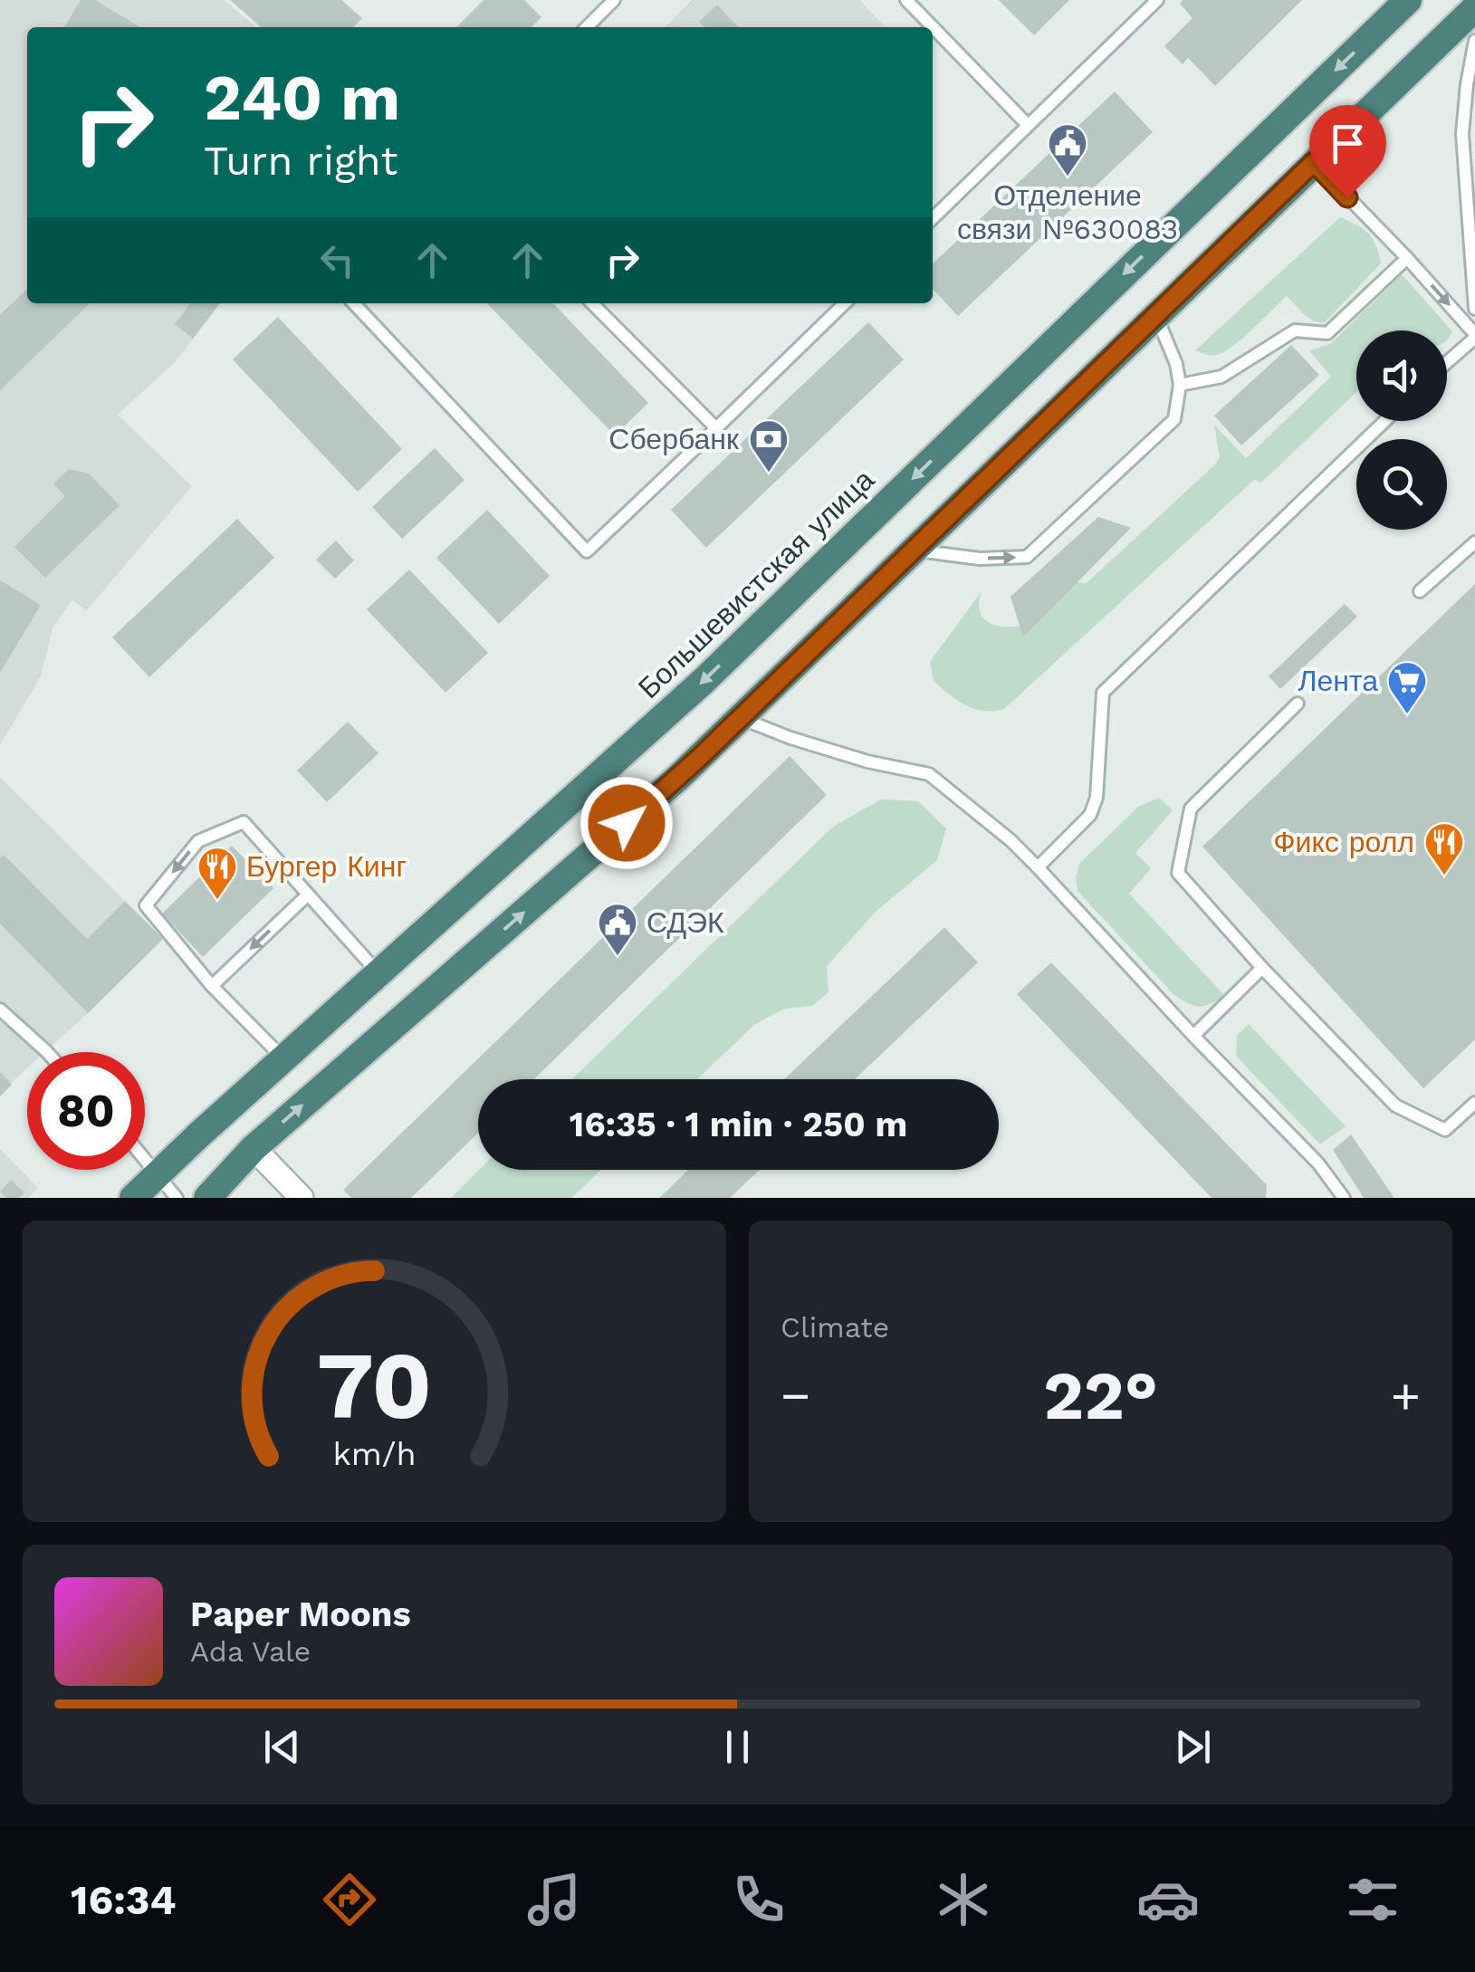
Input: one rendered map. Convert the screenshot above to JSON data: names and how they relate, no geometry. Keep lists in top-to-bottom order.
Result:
{
  "streets": {
    "highway": ["Большевистская улица"]
  },
  "places": {
    "public building": ["Отделение связи №630083", "СДЭК"],
    "bank": ["Сбербанк"],
    "supermarket": ["Лента"],
    "restaurant": ["Фикс ролл", "Бургер Кинг"]
  },
  "page": {
    "turn": ["240 m", "Turn right"],
    "limit": "80",
    "trip": "16:35 · 1 min · 250 m",
    "tile": "Climate",
    "heat": ["−", "22°", "+"],
    "song": ["Paper Moons", "Ada Vale"],
    "tabs": "16:34",
    "gauge": ["70", "km/h"]
  }
}
